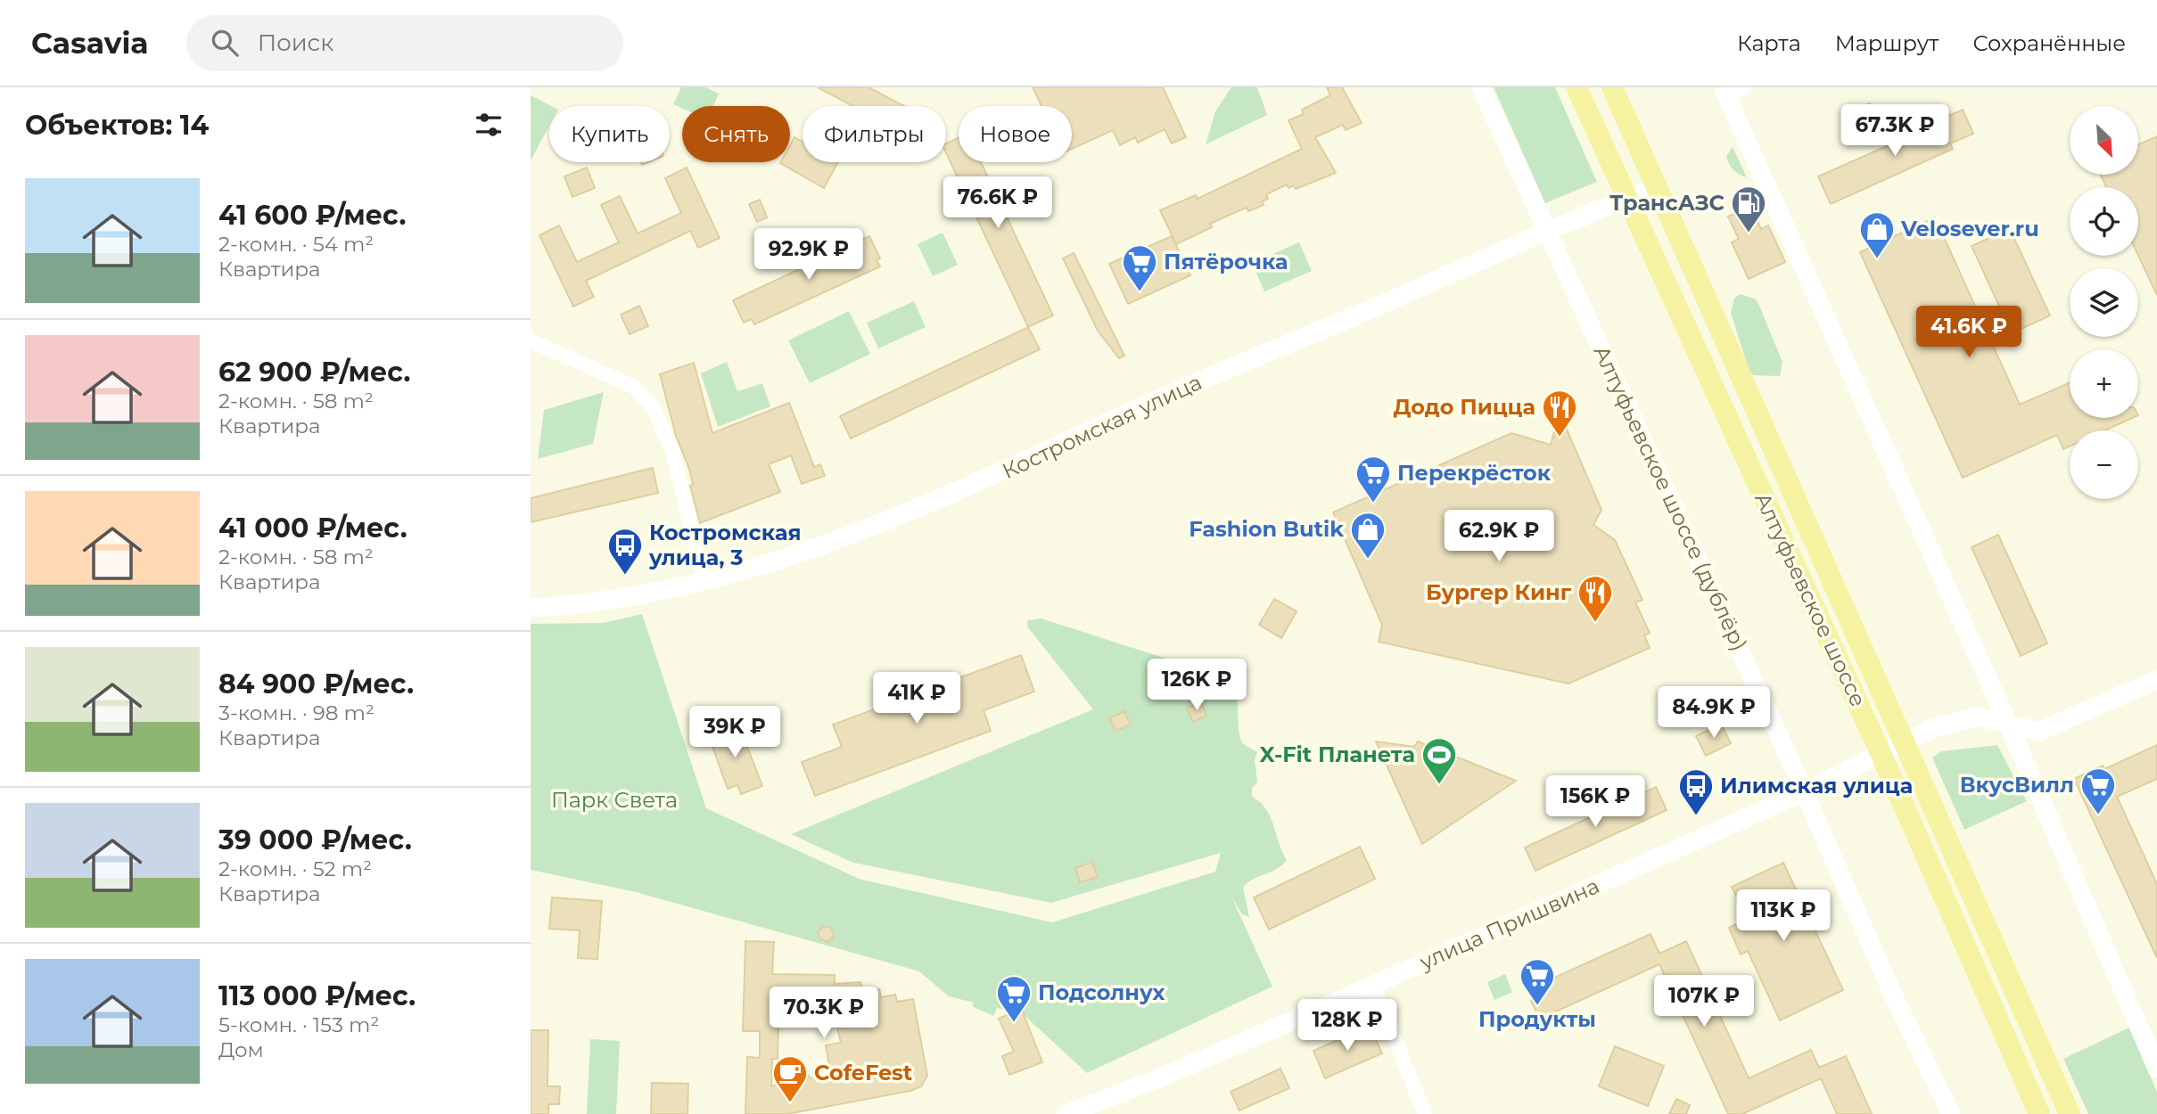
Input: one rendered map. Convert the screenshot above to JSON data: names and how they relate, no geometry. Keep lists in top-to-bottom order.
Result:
{
  "streets": {
    "main road": ["Алтуфьевское шоссе"],
    "street": ["Костромская улица", "Алтуфьевское шоссе (дублёр)", "улица Пришвина"]
  },
  "crossings": [
    ["Костромская улица", "Алтуфьевское шоссе (дублёр)"],
    ["Костромская улица", "Алтуфьевское шоссе"],
    ["Алтуфьевское шоссе (дублёр)", "улица Пришвина"],
    ["Алтуфьевское шоссе", "улица Пришвина"]
  ],
  "parks": ["Парк Света"],
  "places": {
    "fuel station": ["ТрансАЗС"],
    "shop": ["Velosever.ru", "Fashion Butik"],
    "supermarket": [
      "Пятёрочка",
      "Перекрёсток",
      "ВкусВилл",
      "Продукты",
      "Подсолнух"
    ],
    "restaurant": ["Додо Пицца", "Бургер Кинг"],
    "bus stop": ["Костромская улица, 3", "Илимская улица"],
    "sports": ["X-Fit Планета"],
    "cafe": ["CofeFest"]
  },
  "north": "bottom right",
  "page": {
    "header": "Casavia",
    "search": "Поиск",
    "nav": ["Карта", "Маршрут", "Сохранённые"],
    "heading": "Объектов: 14",
    "price": [
      "67.3K ₽",
      "76.6K ₽",
      "92.9K ₽",
      "41.6K ₽",
      "62.9K ₽",
      "126K ₽",
      "41K ₽",
      "84.9K ₽",
      "39K ₽",
      "156K ₽",
      "113K ₽",
      "107K ₽",
      "70.3K ₽",
      "128K ₽"
    ],
    "map_buttons": ["+", "−"],
    "chip": [
      "Купить",
      "Снять",
      "Фильтры",
      "Новое"
    ],
    "list": [
      {
        "name": "41 600 ₽/мес.",
        "note": "2-комн. · 54 m² · Квартира"
      },
      {
        "name": "62 900 ₽/мес.",
        "note": "2-комн. · 58 m² · Квартира"
      },
      {
        "name": "41 000 ₽/мес.",
        "note": "2-комн. · 58 m² · Квартира"
      },
      {
        "name": "84 900 ₽/мес.",
        "note": "3-комн. · 98 m² · Квартира"
      },
      {
        "name": "39 000 ₽/мес.",
        "note": "2-комн. · 52 m² · Квартира"
      },
      {
        "name": "113 000 ₽/мес.",
        "note": "5-комн. · 153 m² · Дом"
      }
    ]
  }
}
